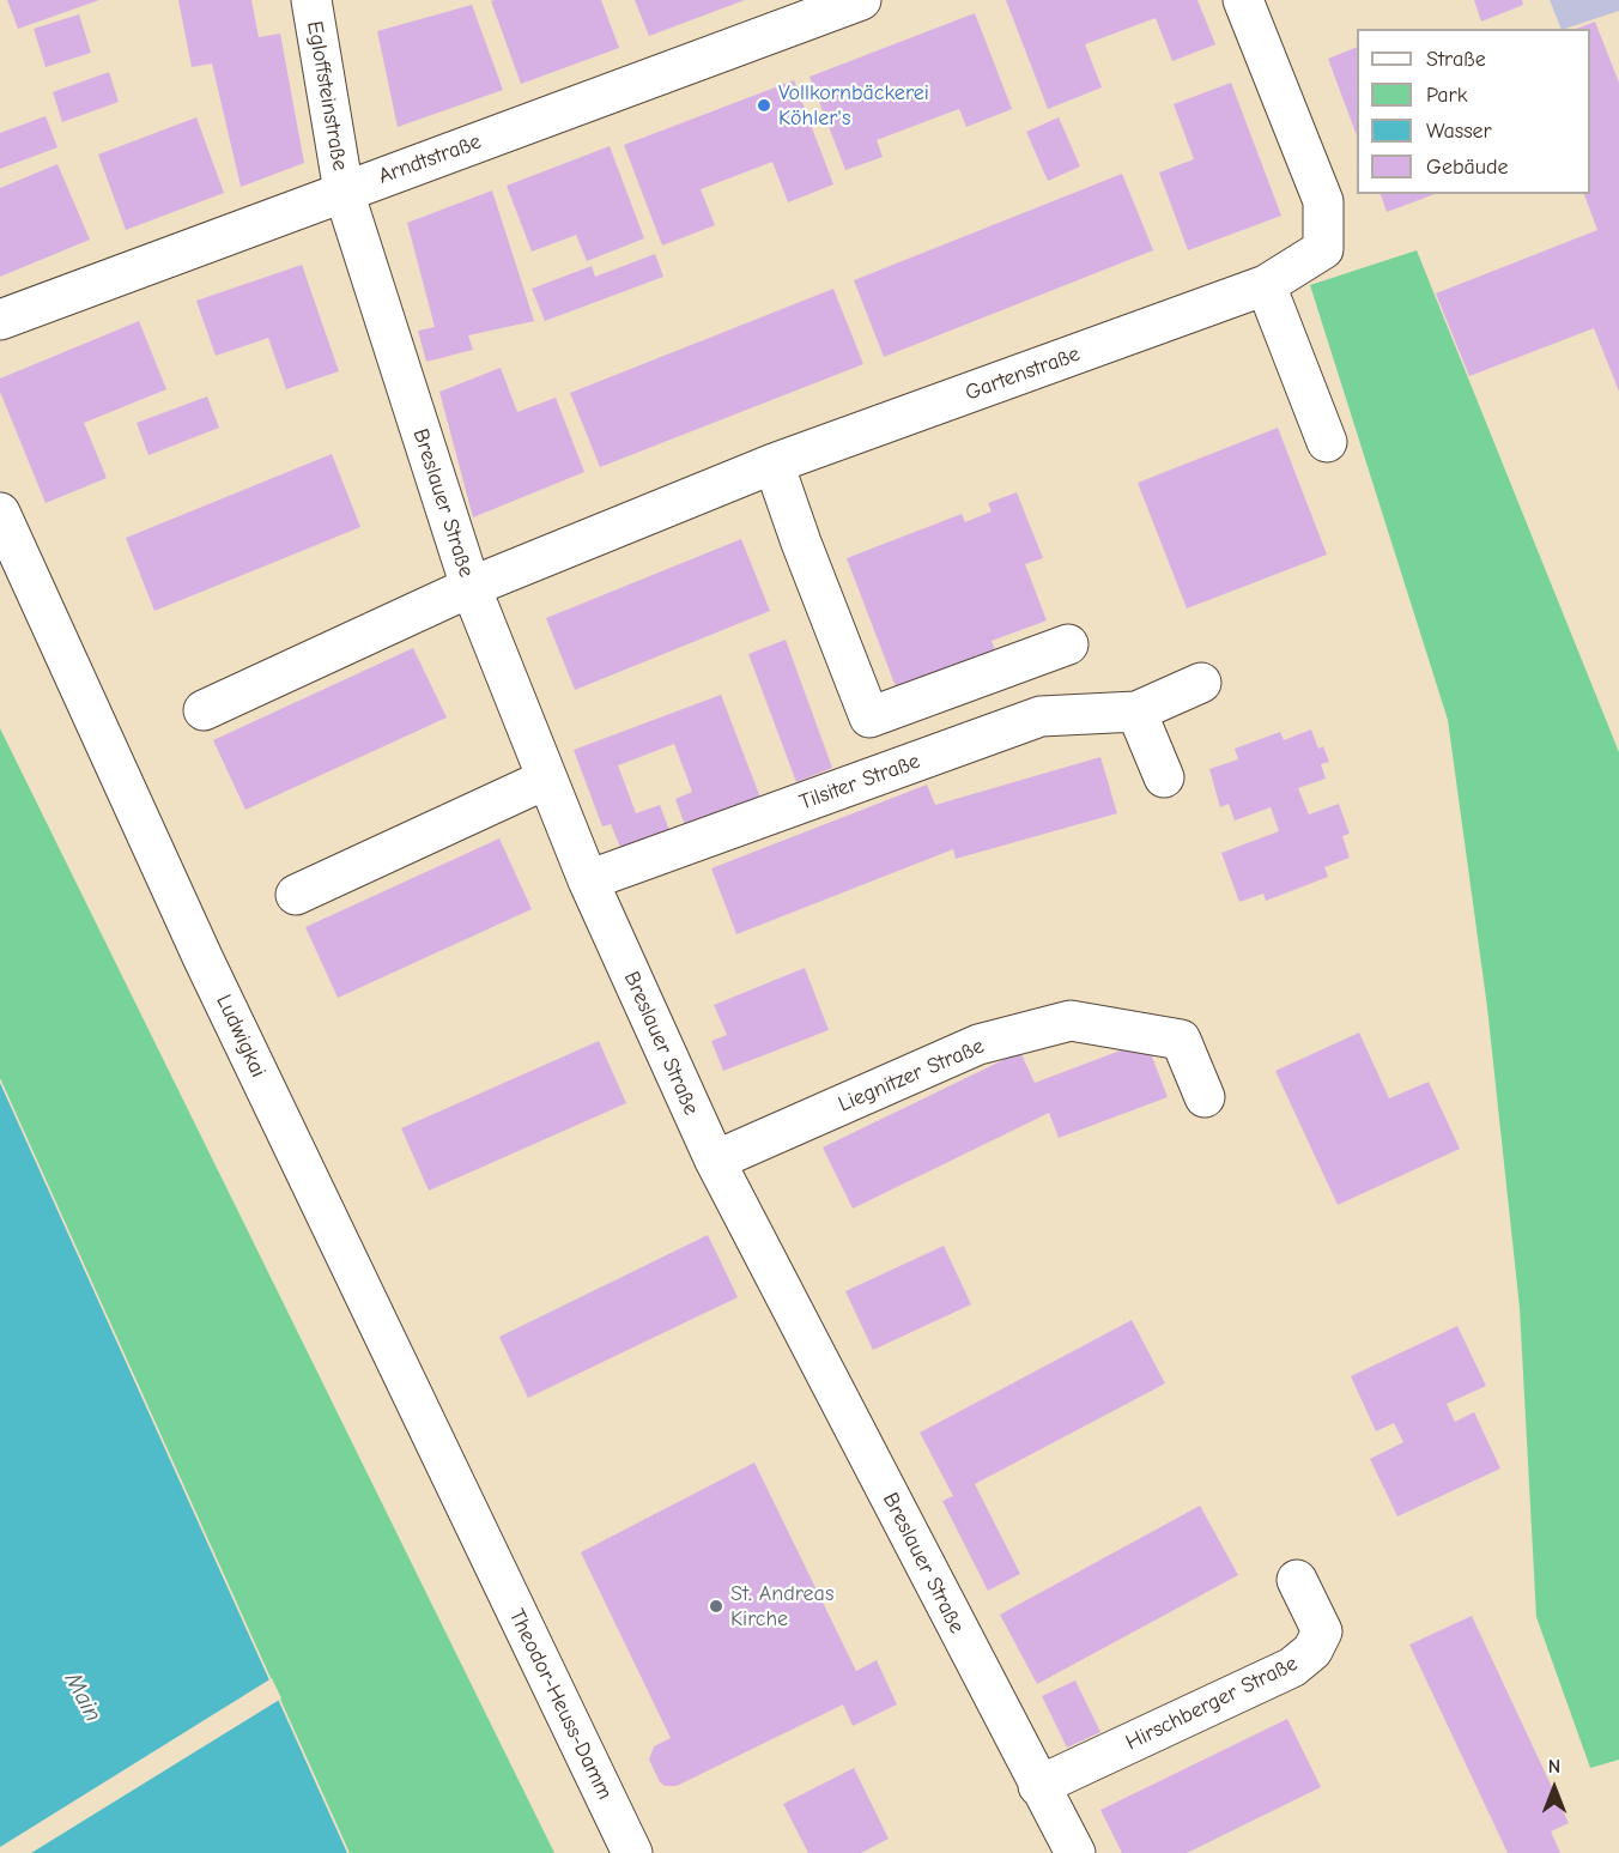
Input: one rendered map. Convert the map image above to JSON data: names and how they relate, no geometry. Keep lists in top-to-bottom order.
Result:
{
  "streets": {
    "street": [
      "Egloffsteinstraße",
      "Arndtstraße",
      "Gartenstraße",
      "Breslauer Straße",
      "Tilsiter Straße",
      "Ludwigkai",
      "Liegnitzer Straße",
      "Hirschberger Straße",
      "Theodor-Heuss-Damm"
    ]
  },
  "crossings": [
    ["Egloffsteinstraße", "Arndtstraße"],
    ["Egloffsteinstraße", "Breslauer Straße"],
    ["Arndtstraße", "Breslauer Straße"],
    ["Gartenstraße", "Breslauer Straße"],
    ["Breslauer Straße", "Tilsiter Straße"],
    ["Breslauer Straße", "Liegnitzer Straße"],
    ["Breslauer Straße", "Hirschberger Straße"],
    ["Ludwigkai", "Theodor-Heuss-Damm"]
  ],
  "water": ["Main"],
  "places": ["Vollkornbäckerei Köhler's", "St. Andreas Kirche"],
  "legend": [
    "Straße",
    "Park",
    "Wasser",
    "Gebäude"
  ],
  "north": "top"
}
